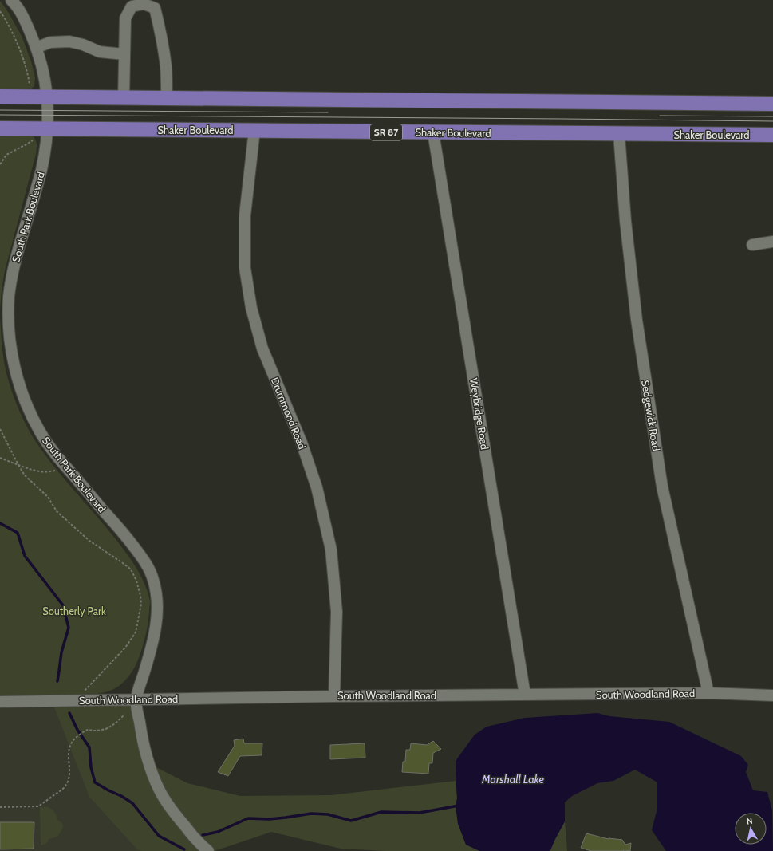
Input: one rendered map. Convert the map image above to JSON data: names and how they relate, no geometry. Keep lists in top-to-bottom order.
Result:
{
  "streets": {
    "main road": ["Shaker Boulevard", "SR 87"],
    "street": [
      "South Park Boulevard",
      "Drummond Road",
      "Weybridge Road",
      "Sedgewick Road",
      "South Woodland Road"
    ]
  },
  "crossings": [
    ["Shaker Boulevard", "South Park Boulevard"],
    ["Shaker Boulevard", "Drummond Road"],
    ["Shaker Boulevard", "Weybridge Road"],
    ["Shaker Boulevard", "Sedgewick Road"],
    ["South Park Boulevard", "South Woodland Road"],
    ["Drummond Road", "South Woodland Road"],
    ["Weybridge Road", "South Woodland Road"],
    ["Sedgewick Road", "South Woodland Road"]
  ],
  "water": ["Marshall Lake"],
  "parks": ["Southerly Park"],
  "north": "top"
}
